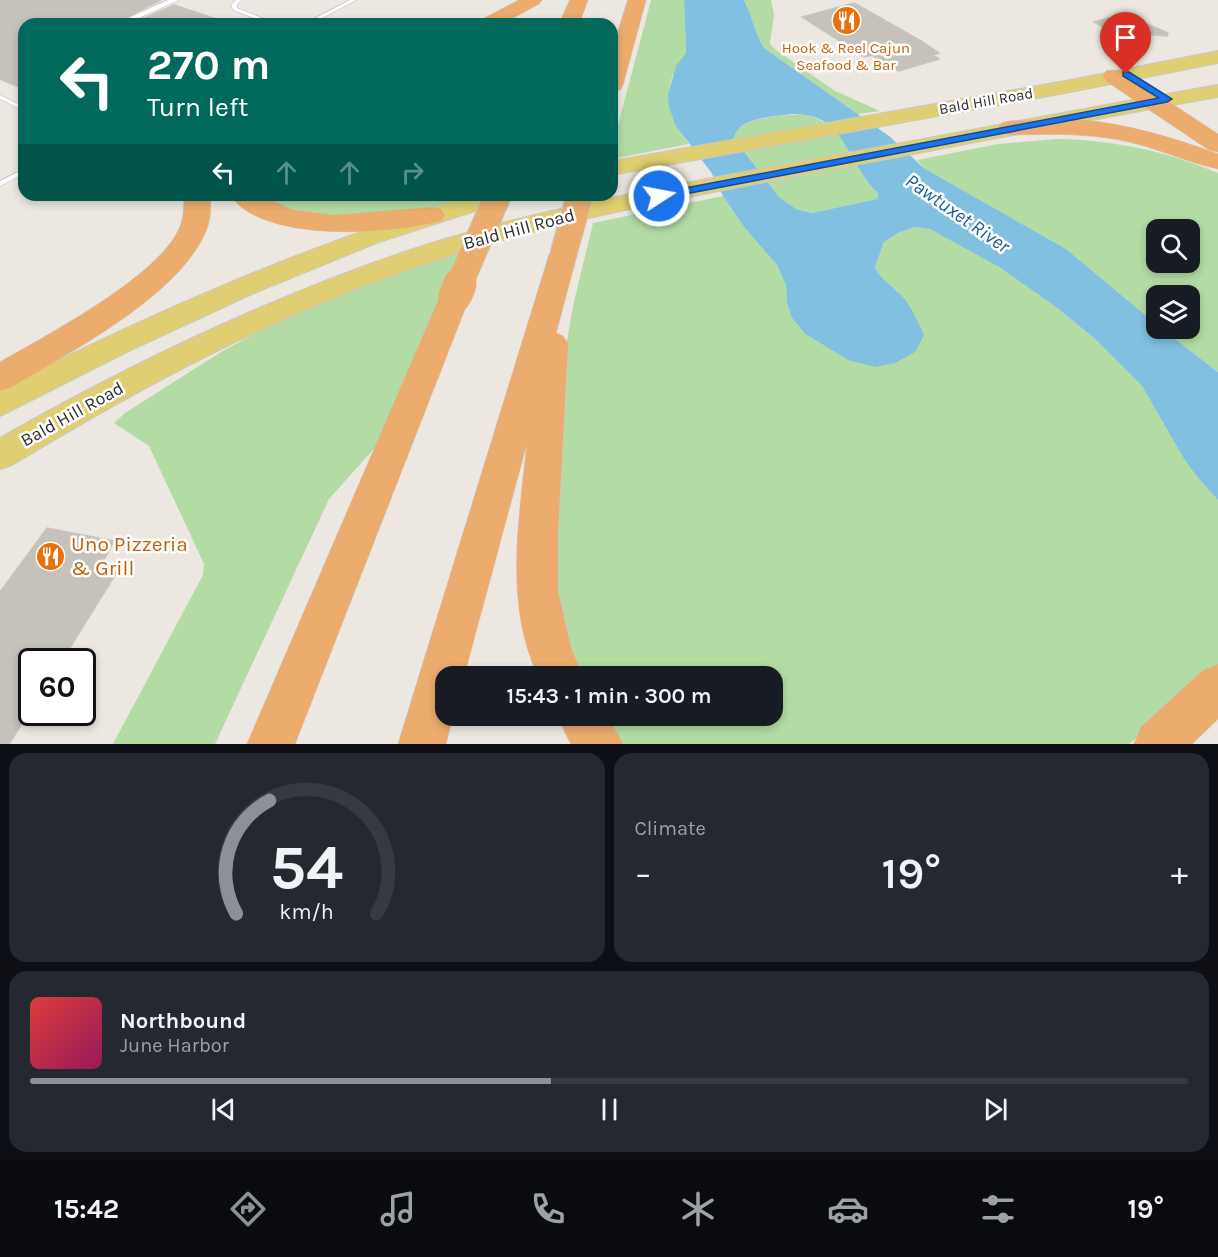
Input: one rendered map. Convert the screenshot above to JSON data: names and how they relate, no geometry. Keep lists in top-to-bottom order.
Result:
{
  "streets": {
    "main road": ["Bald Hill Road"]
  },
  "water": ["Pawtuxet River"],
  "places": {
    "restaurant": ["Hook & Reel Cajun Seafood & Bar", "Uno Pizzeria & Grill"]
  },
  "page": {
    "turn": ["270 m", "Turn left"],
    "limit": "60",
    "trip": "15:43 · 1 min · 300 m",
    "tile": "Climate",
    "heat": ["−", "19°", "+"],
    "song": ["Northbound", "June Harbor"],
    "tabs": ["15:42", "19°"],
    "gauge": ["54", "km/h"]
  }
}
